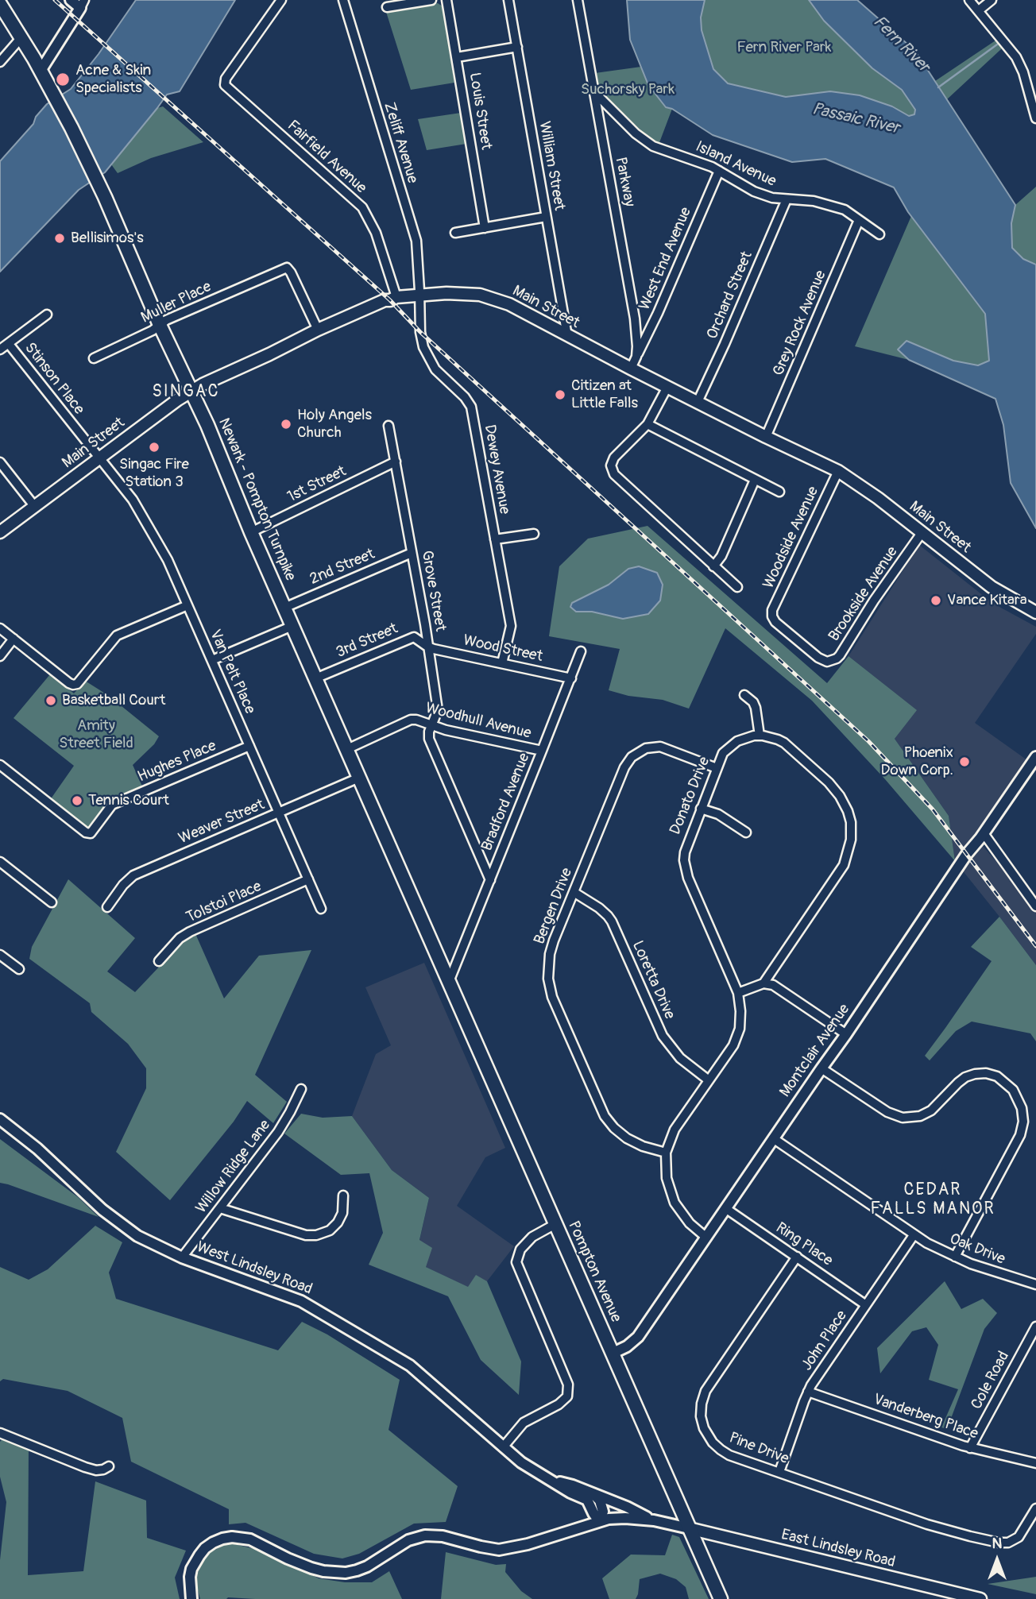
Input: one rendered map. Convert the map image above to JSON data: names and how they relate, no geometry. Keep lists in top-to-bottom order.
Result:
{
  "streets": {
    "main road": [
      "Main Street",
      "Newark - Pompton Turnpike",
      "Pompton Avenue",
      "East Lindsley Road"
    ],
    "street": [
      "Louis Street",
      "Zeliff Avenue",
      "Fairfield Avenue",
      "Island Avenue",
      "William Street",
      "Parkway",
      "West End Avenue",
      "Orchard Street",
      "Muller Place",
      "Grey Rock Avenue",
      "Stinson Place",
      "Dewey Avenue",
      "1st Street",
      "Woodside Avenue",
      "2nd Street",
      "Grove Street",
      "Brookside Avenue",
      "3rd Street",
      "Wood Street",
      "Van Pelt Place",
      "Woodhull Avenue",
      "Hughes Place",
      "Donato Drive",
      "Bradford Avenue",
      "Weaver Street",
      "Tolstoi Place",
      "Bergen Drive",
      "Loretta Drive",
      "Montclair Avenue",
      "Willow Ridge Lane",
      "Ring Place",
      "Oak Drive",
      "West Lindsley Road",
      "John Place",
      "Cole Road",
      "Vanderberg Place",
      "Pine Drive"
    ]
  },
  "crossings": [
    ["Zeliff Avenue", "Main Street"],
    ["Zeliff Avenue", "Dewey Avenue"],
    ["Fairfield Avenue", "Main Street"],
    ["Island Avenue", "Parkway"],
    ["Island Avenue", "West End Avenue"],
    ["Island Avenue", "Orchard Street"],
    ["Island Avenue", "Grey Rock Avenue"],
    ["William Street", "Main Street"],
    ["Parkway", "West End Avenue"],
    ["Parkway", "Main Street"],
    ["Orchard Street", "Main Street"],
    ["Muller Place", "Main Street"],
    ["Muller Place", "Newark - Pompton Turnpike"],
    ["Main Street", "Grey Rock Avenue"],
    ["Main Street", "Stinson Place"],
    ["Main Street", "Dewey Avenue"],
    ["Main Street", "Newark - Pompton Turnpike"],
    ["Main Street", "Woodside Avenue"],
    ["Main Street", "Brookside Avenue"],
    ["Main Street", "Van Pelt Place"],
    ["Stinson Place", "Van Pelt Place"],
    ["Dewey Avenue", "Wood Street"],
    ["1st Street", "Newark - Pompton Turnpike"],
    ["1st Street", "Grove Street"],
    ["Newark - Pompton Turnpike", "2nd Street"],
    ["Newark - Pompton Turnpike", "3rd Street"],
    ["Newark - Pompton Turnpike", "Woodhull Avenue"],
    ["Newark - Pompton Turnpike", "Weaver Street"],
    ["Newark - Pompton Turnpike", "Pompton Avenue"],
    ["Woodside Avenue", "Brookside Avenue"],
    ["2nd Street", "Grove Street"],
    ["Grove Street", "3rd Street"],
    ["Grove Street", "Wood Street"],
    ["Grove Street", "Woodhull Avenue"],
    ["Grove Street", "Bradford Avenue"],
    ["3rd Street", "Wood Street"],
    ["Wood Street", "Bradford Avenue"],
    ["Van Pelt Place", "Hughes Place"],
    ["Van Pelt Place", "Weaver Street"],
    ["Van Pelt Place", "Tolstoi Place"],
    ["Woodhull Avenue", "Bradford Avenue"],
    ["Donato Drive", "Bergen Drive"],
    ["Donato Drive", "Loretta Drive"],
    ["Donato Drive", "Montclair Avenue"],
    ["Bradford Avenue", "Pompton Avenue"],
    ["Bergen Drive", "Loretta Drive"],
    ["Montclair Avenue", "Ring Place"],
    ["Montclair Avenue", "Oak Drive"],
    ["Montclair Avenue", "Pompton Avenue"],
    ["Willow Ridge Lane", "West Lindsley Road"],
    ["Ring Place", "John Place"],
    ["Ring Place", "Pine Drive"],
    ["Oak Drive", "John Place"],
    ["Pompton Avenue", "East Lindsley Road"],
    ["John Place", "Vanderberg Place"],
    ["John Place", "Pine Drive"],
    ["Cole Road", "Vanderberg Place"]
  ],
  "districts": ["SINGAC", "CEDAR FALLS MANOR"],
  "water": ["Fern River", "Passaic River"],
  "parks": ["Fern River Park", "Suchorsky Park", "Amity Street Field"],
  "places": [
    "Acne & Skin Specialists",
    "Bellisimos's",
    "Citizen at Little Falls",
    "Holy Angels Church",
    "Singac Fire Station 3",
    "Vance Kitara",
    "Basketball Court",
    "Phoenix Down Corp.",
    "Tennis Court"
  ],
  "north": "top"
}
